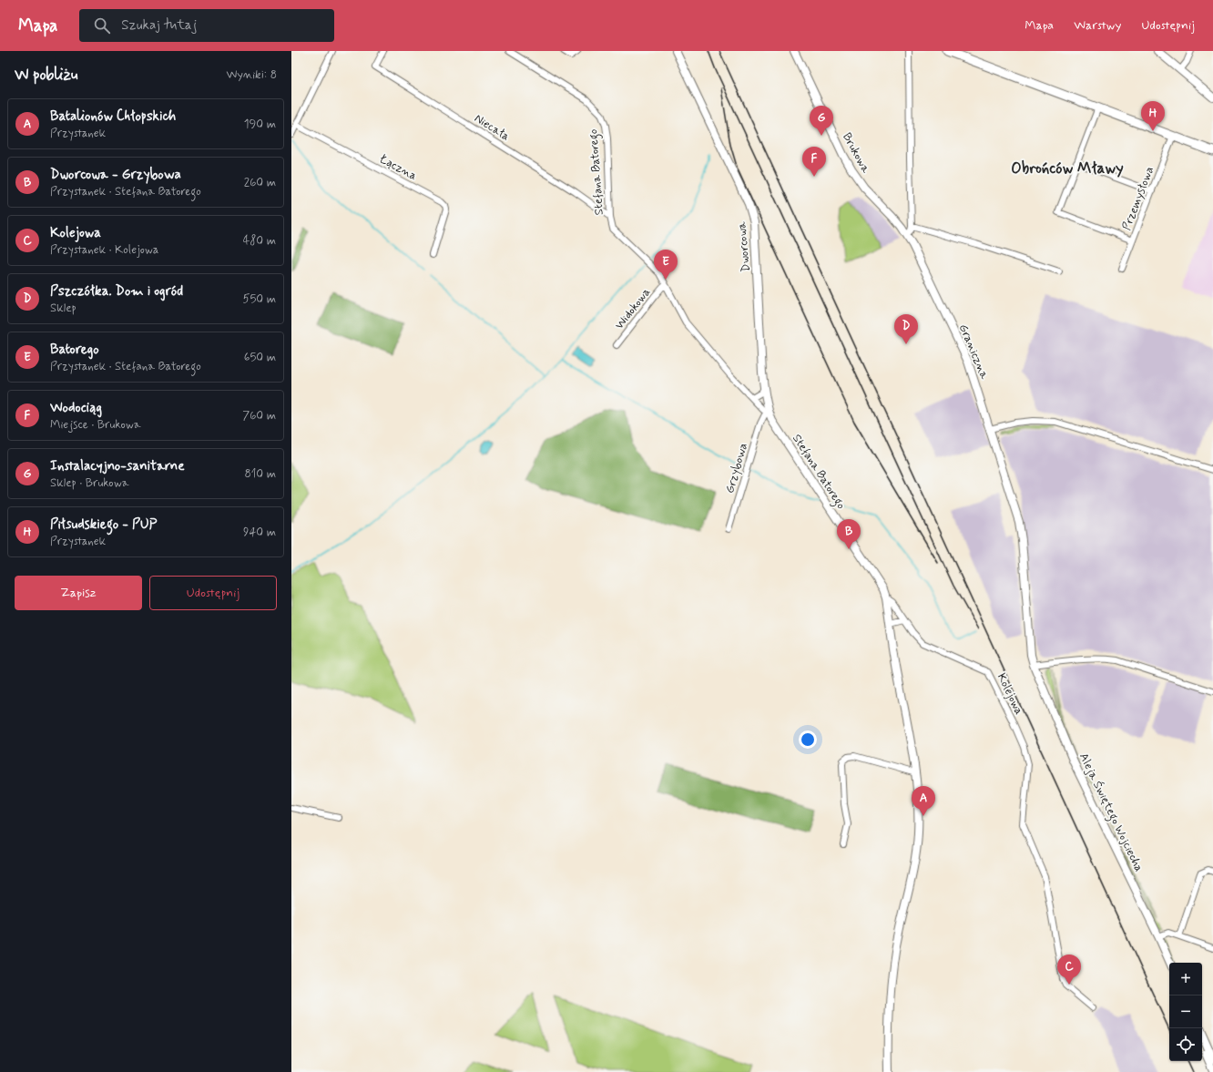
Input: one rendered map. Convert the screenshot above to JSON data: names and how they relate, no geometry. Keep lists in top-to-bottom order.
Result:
{
  "streets": {
    "street": [
      "Niecała",
      "Brukowa",
      "Łączna",
      "Stefana Batorego",
      "Przemysłowa",
      "Dworcowa",
      "Widokowa",
      "Graniczna",
      "Grzybowa",
      "Kolejowa",
      "Aleja Świętego Wojciecha"
    ]
  },
  "crossings": [
    ["Niecała", "Stefana Batorego"],
    ["Brukowa", "Graniczna"],
    ["Stefana Batorego", "Dworcowa"],
    ["Stefana Batorego", "Widokowa"],
    ["Stefana Batorego", "Grzybowa"],
    ["Stefana Batorego", "Kolejowa"],
    ["Dworcowa", "Grzybowa"],
    ["Graniczna", "Aleja Świętego Wojciecha"]
  ],
  "districts": ["Obrońców Mławy"],
  "page": {
    "header": "Mapa",
    "search": "Szukaj tutaj",
    "nav": ["Mapa", "Warstwy", "Udostępnij"],
    "heading": ["W pobliżu", "Wyniki: 8"],
    "list": [
      {
        "mark": "A",
        "name": "Batalionów Chłopskich",
        "note": "Przystanek",
        "value": "190 m"
      },
      {
        "mark": "B",
        "name": "Dworcowa - Grzybowa",
        "note": "Przystanek · Stefana Batorego",
        "value": "260 m"
      },
      {
        "mark": "C",
        "name": "Kolejowa",
        "note": "Przystanek · Kolejowa",
        "value": "480 m"
      },
      {
        "mark": "D",
        "name": "Pszczółka. Dom i ogród",
        "note": "Sklep",
        "value": "550 m"
      },
      {
        "mark": "E",
        "name": "Batorego",
        "note": "Przystanek · Stefana Batorego",
        "value": "650 m"
      },
      {
        "mark": "F",
        "name": "Wodociąg",
        "note": "Miejsce · Brukowa",
        "value": "760 m"
      },
      {
        "mark": "G",
        "name": "Instalacyjno-sanitarne",
        "note": "Sklep · Brukowa",
        "value": "810 m"
      },
      {
        "mark": "H",
        "name": "Piłsudskiego - PUP",
        "note": "Przystanek",
        "value": "940 m"
      }
    ],
    "pins": [
      "H",
      "G",
      "F",
      "E",
      "D",
      "B",
      "A",
      "C"
    ],
    "buttons": ["Zapisz", "Udostępnij"],
    "map_buttons": ["+", "−"]
  }
}
